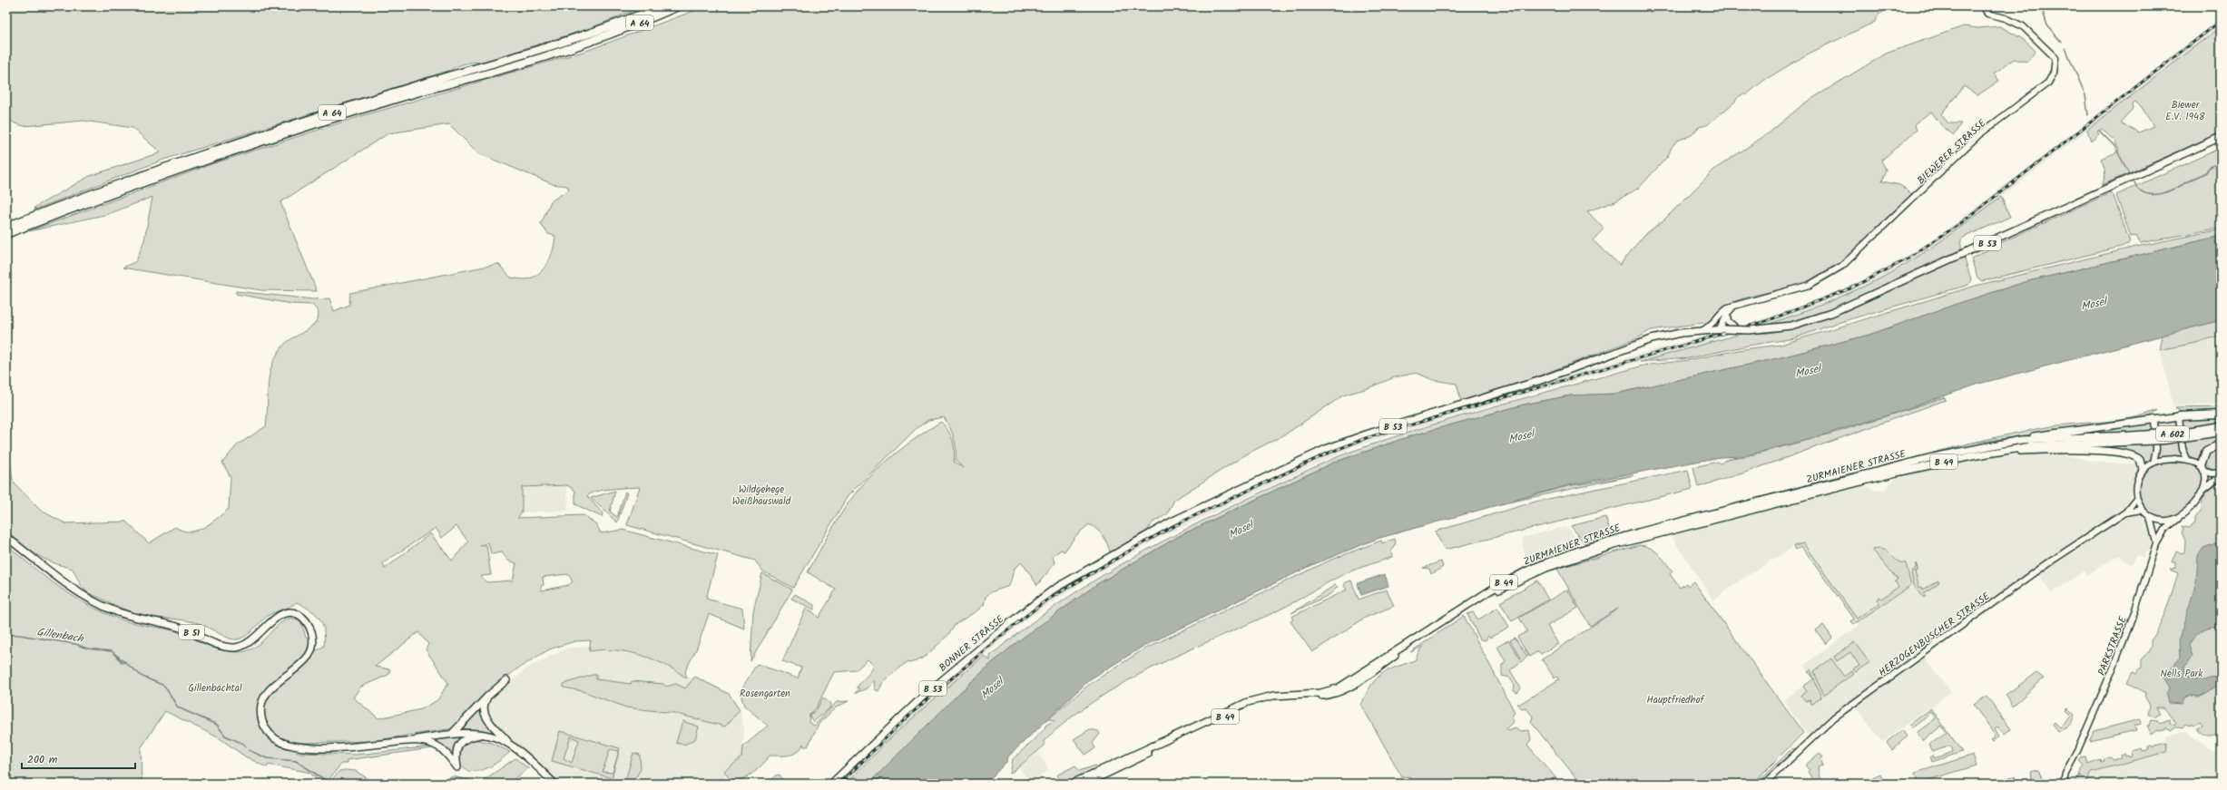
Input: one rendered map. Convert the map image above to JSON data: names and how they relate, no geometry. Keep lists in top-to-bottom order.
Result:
{
  "streets": {
    "highway": ["A 64", "A 602"],
    "main road": [
      "B 53",
      "B 49",
      "ZURMAIENER STRASSE",
      "B 51",
      "BONNER STRASSE"
    ],
    "street": ["BIEWERER STRASSE", "HERZOGENBUSCHER STRASSE", "PARKSTRASSE"]
  },
  "crossings": [
    ["B 53", "BONNER STRASSE"],
    ["A 602", "ZURMAIENER STRASSE"],
    ["B 49", "ZURMAIENER STRASSE"],
    ["HERZOGENBUSCHER STRASSE", "PARKSTRASSE"]
  ],
  "water": ["Mosel", "Gillenbach"],
  "parks": [
    "Biewer E.V. 1948",
    "Wildgehege Weißhauswald",
    "Nells Park",
    "Gillenbachtal",
    "Rosengarten",
    "Hauptfriedhof"
  ],
  "scale_bar": "200 m"
}
